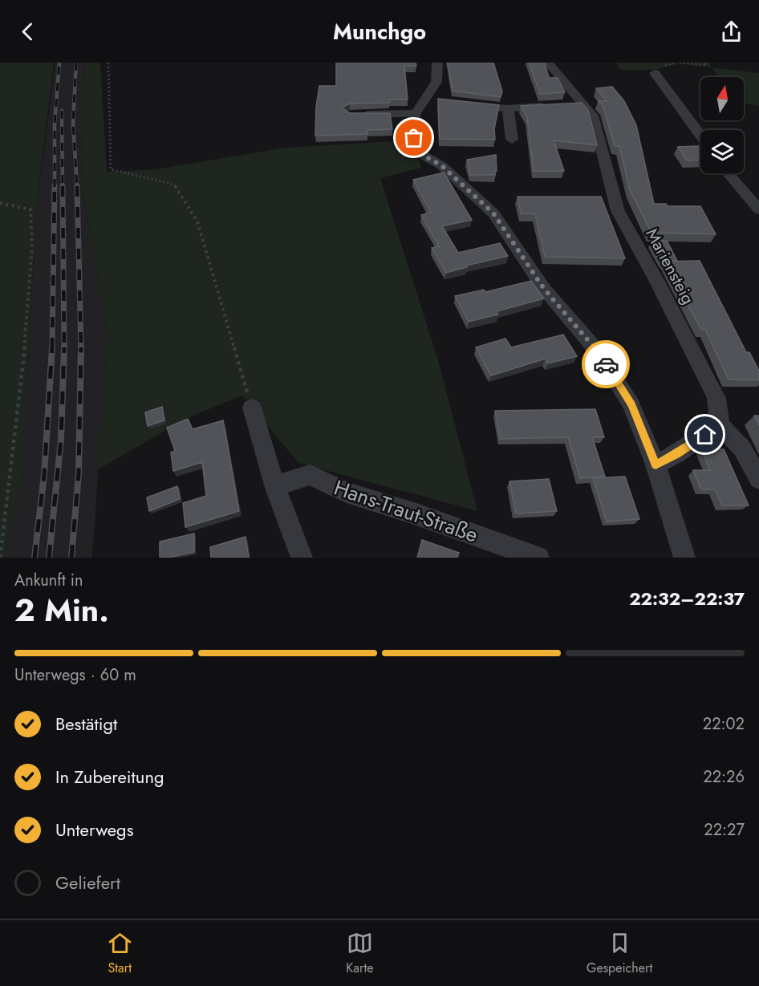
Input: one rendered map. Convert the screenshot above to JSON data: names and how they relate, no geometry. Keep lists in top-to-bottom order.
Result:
{
  "streets": {
    "street": ["Mariensteig", "Hans-Traut-Straße"]
  },
  "north": "top",
  "page": {
    "header": "Munchgo",
    "heading": ["2 Min.", "Ankunft in", "22:32–22:37"],
    "bar": "Unterwegs · 60 m",
    "list": [
      ["Bestätigt", "22:02"],
      ["In Zubereitung", "22:26"],
      ["Unterwegs", "22:27"],
      "Geliefert"
    ],
    "tabs": ["Start", "Karte", "Gespeichert"]
  }
}
